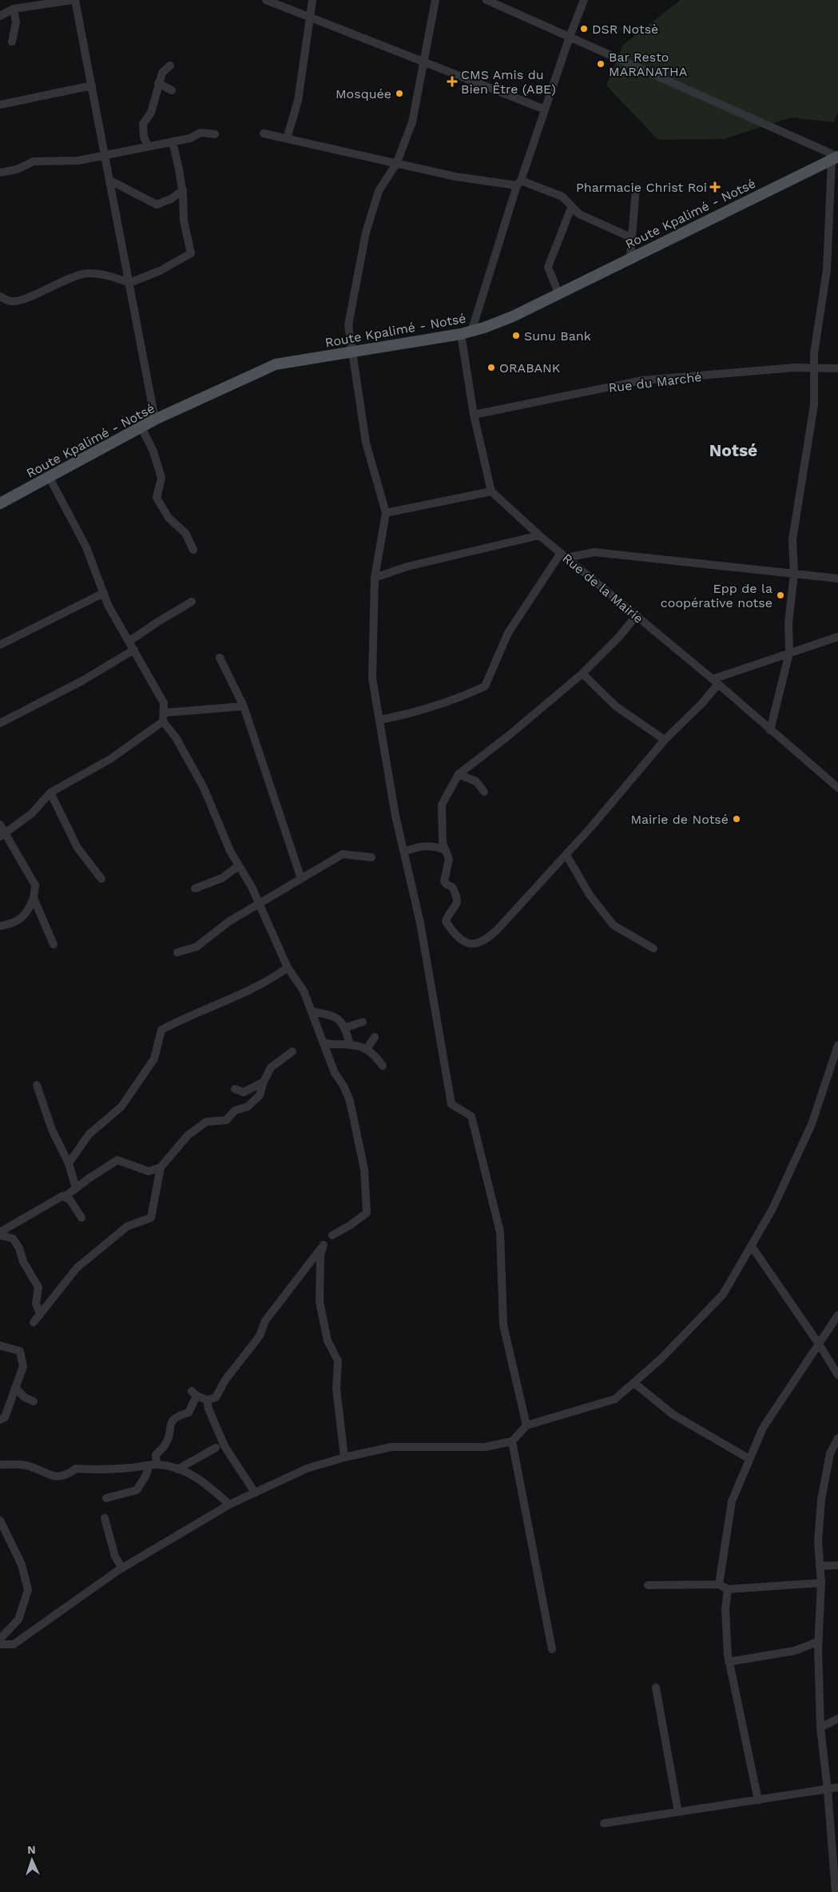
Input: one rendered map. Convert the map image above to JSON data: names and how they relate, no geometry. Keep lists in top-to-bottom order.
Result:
{
  "streets": {
    "main road": ["Route Kpalimé - Notsé"],
    "street": ["Rue du Marché", "Rue de la Mairie"]
  },
  "districts": ["Notsé"],
  "places": {
    "other": [
      "DSR Notsè",
      "Bar Resto MARANATHA",
      "Mosquée",
      "Sunu Bank",
      "ORABANK",
      "Epp de la coopérative notse",
      "Mairie de Notsé"
    ],
    "health": ["CMS Amis du Bien Être (ABE)", "Pharmacie Christ Roi"]
  },
  "north": "top"
}
